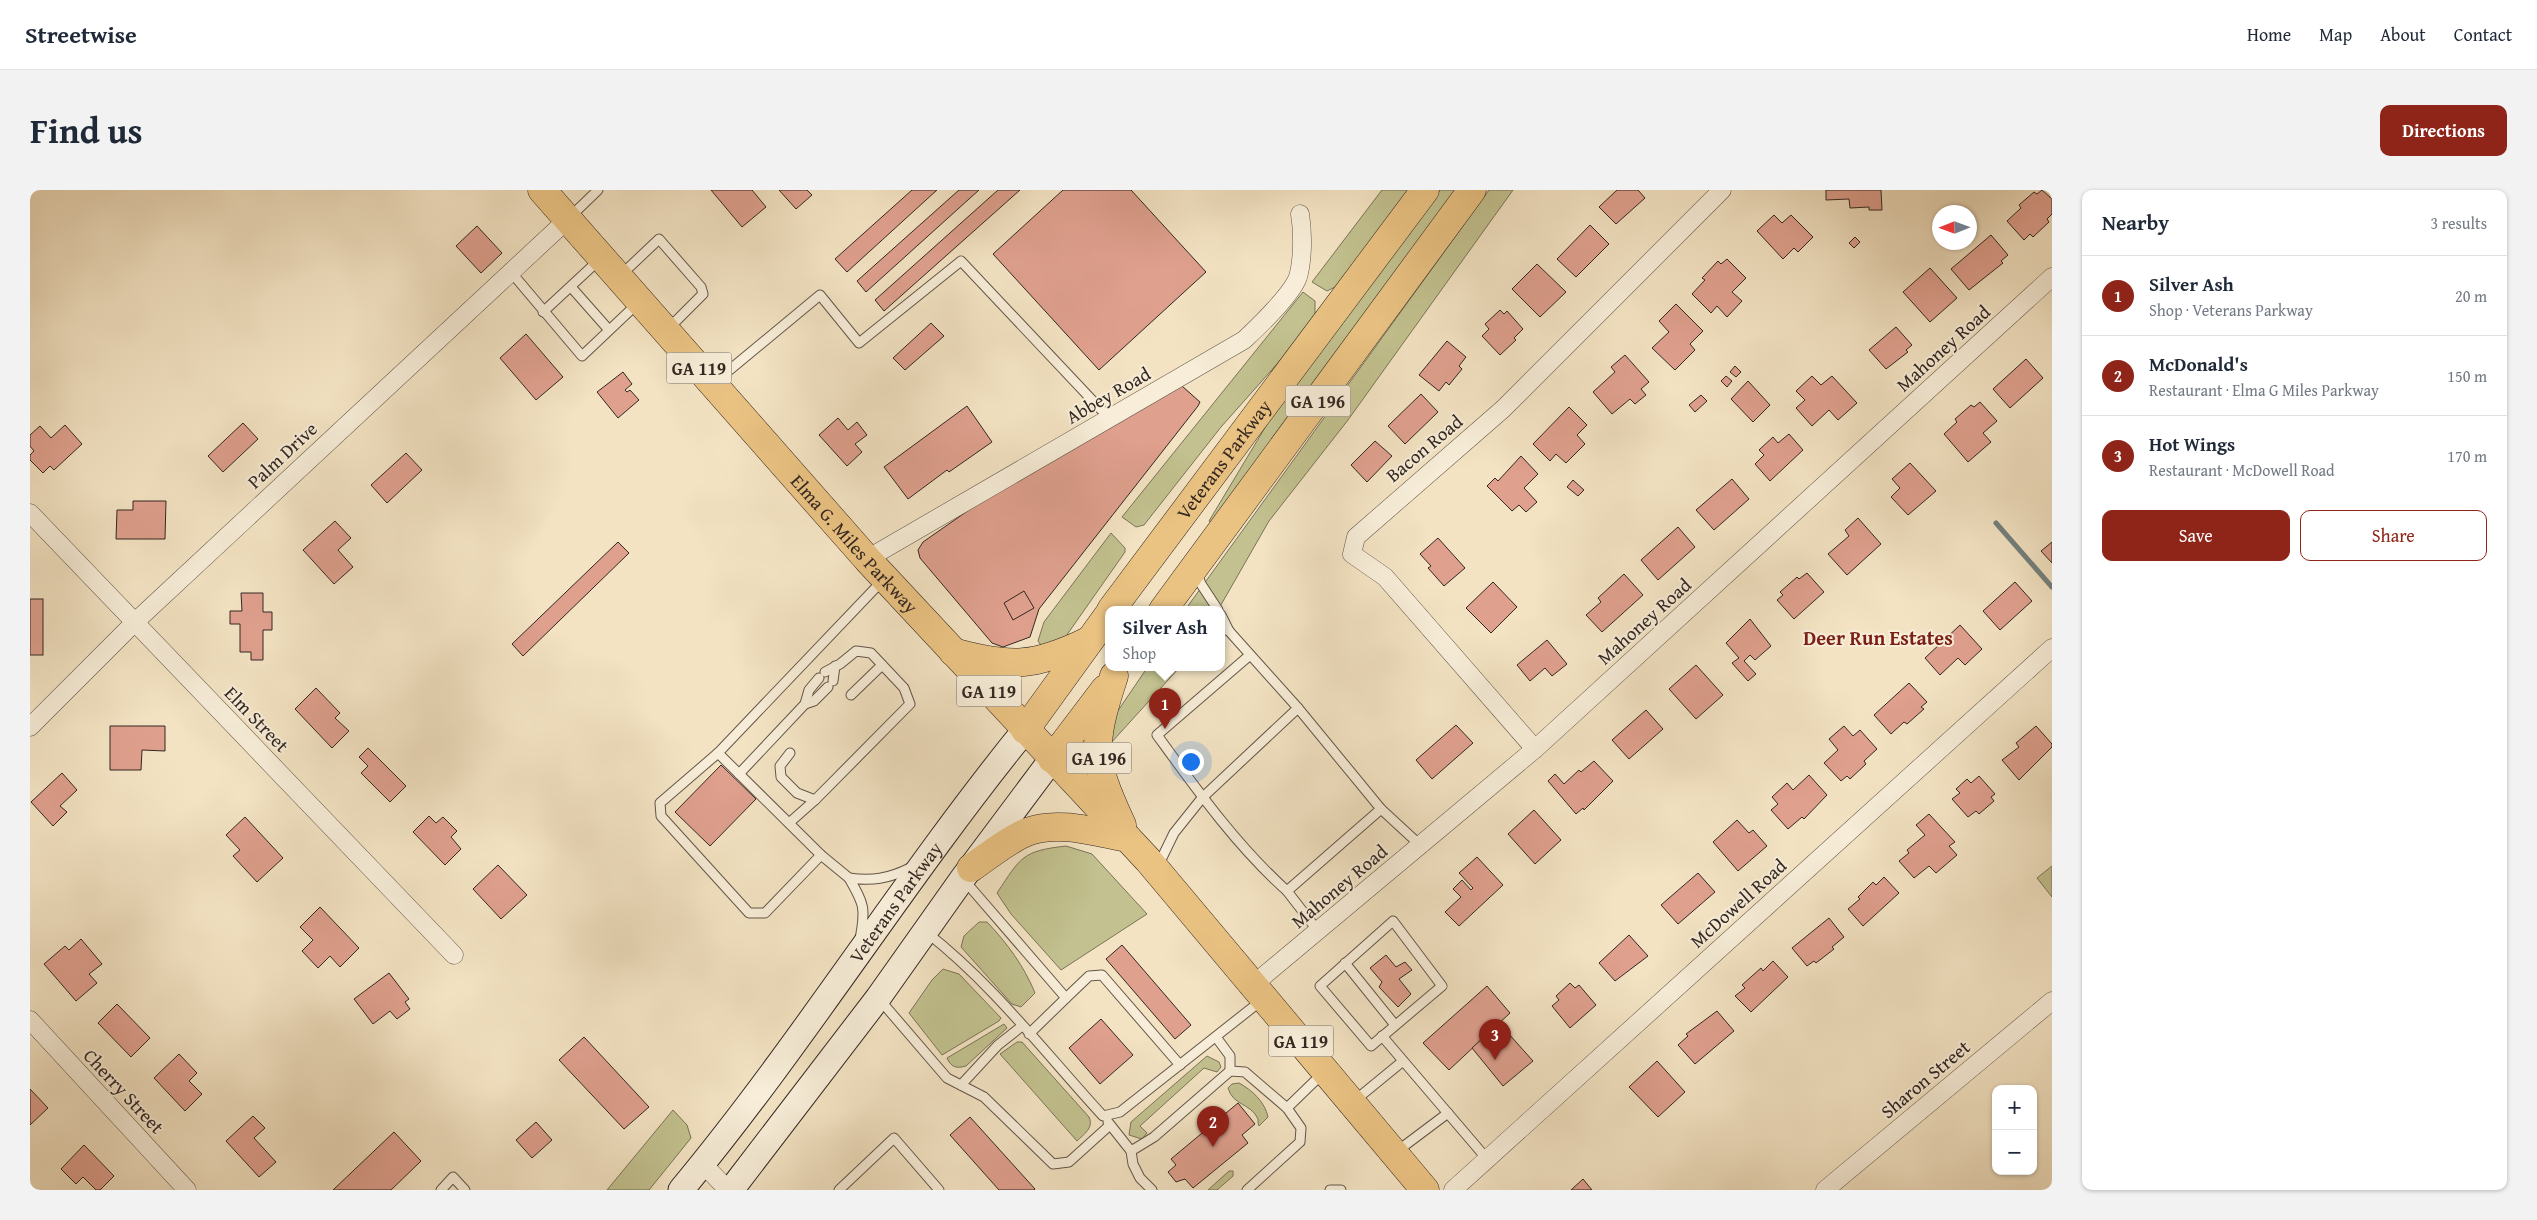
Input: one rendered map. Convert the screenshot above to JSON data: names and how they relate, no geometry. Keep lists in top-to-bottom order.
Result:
{
  "streets": {
    "main road": [
      "GA 119",
      "GA 196",
      "Veterans Parkway",
      "Elma G. Miles Parkway"
    ],
    "street": [
      "Mahoney Road",
      "Abbey Road",
      "Bacon Road",
      "Palm Drive",
      "Elm Street",
      "McDowell Road",
      "Sharon Street",
      "Cherry Street"
    ]
  },
  "crossings": [
    ["Mahoney Road", "GA 119"],
    ["Mahoney Road", "Bacon Road"],
    ["Mahoney Road", "Elma G. Miles Parkway"],
    ["GA 119", "Elma G. Miles Parkway"],
    ["Abbey Road", "Elma G. Miles Parkway"],
    ["GA 196", "Elma G. Miles Parkway"],
    ["Palm Drive", "Elma G. Miles Parkway"],
    ["Palm Drive", "Elm Street"],
    ["Veterans Parkway", "Elma G. Miles Parkway"]
  ],
  "districts": ["Deer Run Estates"],
  "north": "left",
  "page": {
    "header": "Streetwise",
    "nav": [
      "Home",
      "Map",
      "About",
      "Contact"
    ],
    "title": "Find us",
    "buttons": [
      "Directions",
      ["Save", "Share"]
    ],
    "heading": ["Nearby", "3 results"],
    "list": [
      {
        "mark": "1",
        "name": "Silver Ash",
        "note": "Shop · Veterans Parkway",
        "value": "20 m"
      },
      {
        "mark": "2",
        "name": "McDonald's",
        "note": "Restaurant · Elma G Miles Parkway",
        "value": "150 m"
      },
      {
        "mark": "3",
        "name": "Hot Wings",
        "note": "Restaurant · McDowell Road",
        "value": "170 m"
      }
    ],
    "popup": ["Silver Ash", "Shop"],
    "pins": ["1", "3", "2"],
    "map_buttons": ["+", "−"]
  }
}
